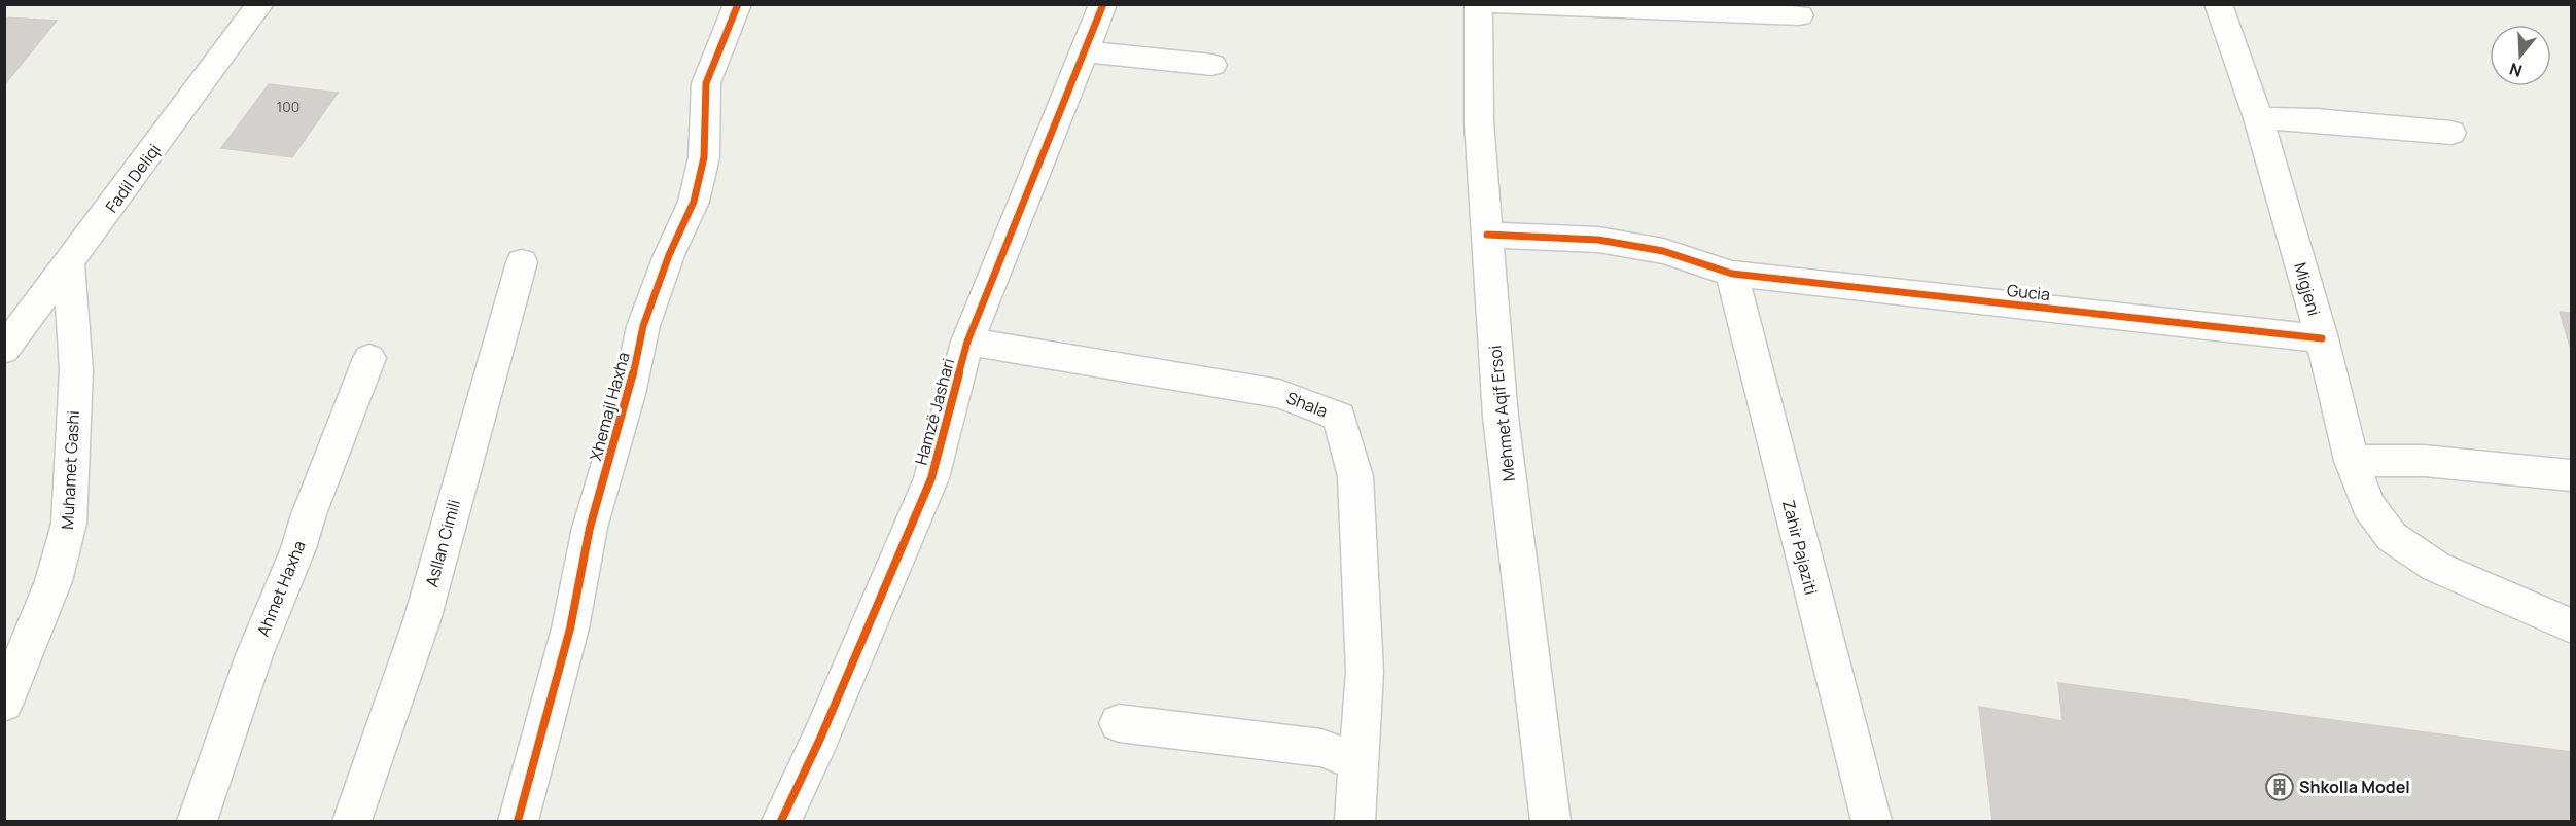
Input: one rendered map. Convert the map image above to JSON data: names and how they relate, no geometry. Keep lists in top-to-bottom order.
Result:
{
  "streets": {
    "street": [
      "Fadil Deliqi",
      "Migjeni",
      "Gucia",
      "Shala",
      "Xhemajl Haxha",
      "Hamzë Jashari",
      "Mehmet Aqif Ersoi",
      "Muhamet Gashi",
      "Asllan Cimili",
      "Zahir Pajaziti",
      "Ahmet Haxha"
    ]
  },
  "crossings": [
    ["Fadil Deliqi", "Muhamet Gashi"],
    ["Migjeni", "Gucia"],
    ["Gucia", "Mehmet Aqif Ersoi"],
    ["Gucia", "Zahir Pajaziti"],
    ["Shala", "Hamzë Jashari"]
  ],
  "places": {
    "building": ["Shkolla Model"]
  },
  "house_numbers": ["100"],
  "north": "bottom"
}
